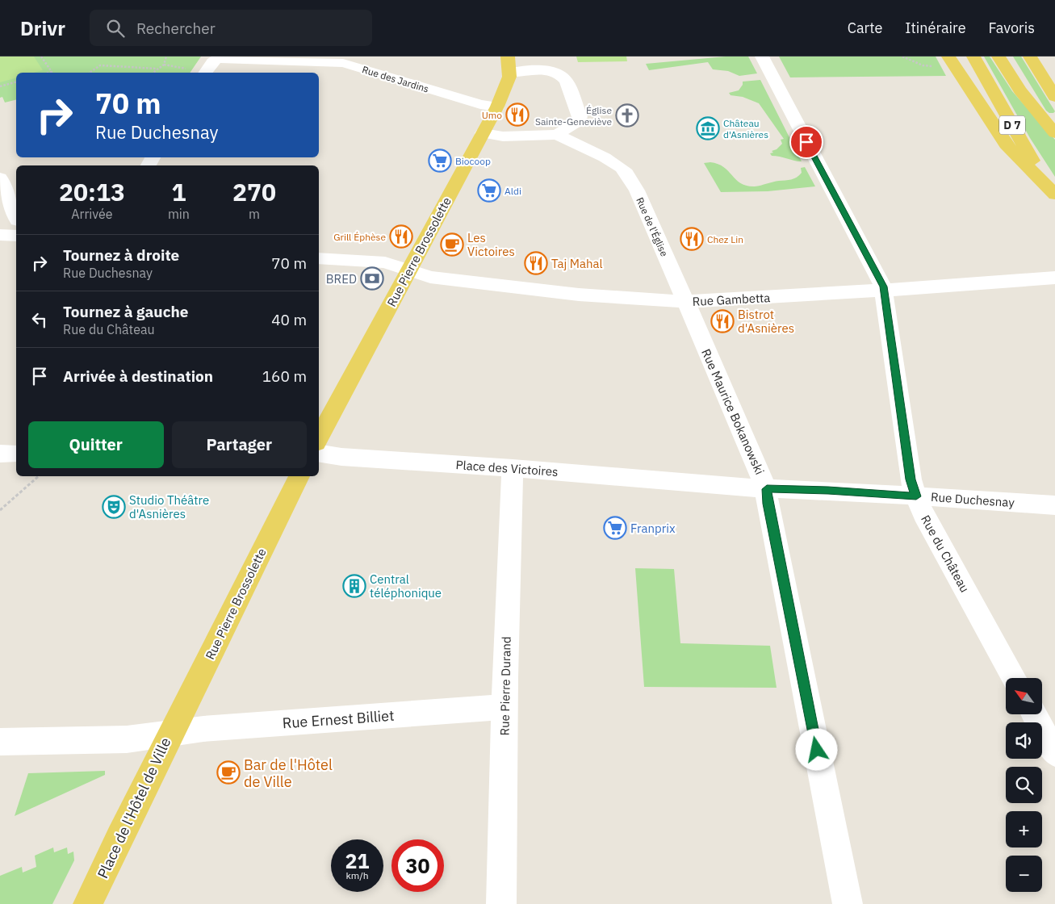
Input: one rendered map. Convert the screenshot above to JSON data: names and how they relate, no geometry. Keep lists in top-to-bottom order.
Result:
{
  "streets": {
    "main road": ["D 7", "Rue Pierre Brossolette", "Place de l'Hôtel de Ville"],
    "street": [
      "Rue des Jardins",
      "Rue de l'Église",
      "Rue Gambetta",
      "Rue Maurice Bokanowski",
      "Place des Victoires",
      "Rue Duchesnay",
      "Rue du Château",
      "Rue Pierre Durand",
      "Rue Ernest Billiet"
    ]
  },
  "crossings": [
    ["Rue des Jardins", "Rue Pierre Brossolette"],
    ["Rue de l'Église", "Rue Gambetta"],
    ["Rue de l'Église", "Rue Maurice Bokanowski"],
    ["Rue Pierre Brossolette", "Rue Gambetta"],
    ["Rue Pierre Brossolette", "Rue Ernest Billiet"],
    ["Rue Pierre Brossolette", "Place de l'Hôtel de Ville"],
    ["Rue Gambetta", "Rue Maurice Bokanowski"],
    ["Rue Gambetta", "Rue du Château"],
    ["Rue Maurice Bokanowski", "Rue Duchesnay"],
    ["Place des Victoires", "Rue Duchesnay"],
    ["Place des Victoires", "Rue Pierre Durand"],
    ["Rue Duchesnay", "Rue du Château"],
    ["Rue Pierre Durand", "Rue Ernest Billiet"],
    ["Rue Ernest Billiet", "Place de l'Hôtel de Ville"]
  ],
  "places": {
    "restaurant": [
      "Umo",
      "Grill Éphèse",
      "Chez Lin",
      "Taj Mahal",
      "Bistrot d'Asnières"
    ],
    "church": ["Église Sainte-Geneviève"],
    "museum": ["Château d'Asnières"],
    "supermarket": ["Biocoop", "Aldi", "Franprix"],
    "cafe": ["Les Victoires", "Bar de l'Hôtel de Ville"],
    "bank": ["BRED"],
    "theatre": ["Studio Théâtre d'Asnières"],
    "building": ["Central téléphonique"]
  },
  "north": "top left",
  "page": {
    "header": "Drivr",
    "search": "Rechercher",
    "nav": ["Carte", "Itinéraire", "Favoris"],
    "turn": ["70 m", "Rue Duchesnay"],
    "eta": [
      "20:13",
      "Arrivée",
      "1",
      "min",
      "270",
      "m"
    ],
    "list": [
      {
        "name": "Tournez à droite",
        "note": "Rue Duchesnay",
        "value": "70 m"
      },
      {
        "name": "Tournez à gauche",
        "note": "Rue du Château",
        "value": "40 m"
      },
      {
        "name": "Arrivée à destination",
        "value": "160 m"
      }
    ],
    "buttons": ["Quitter", "Partager"],
    "map_buttons": ["+", "−"],
    "speed": "21 km/h",
    "limit": "30"
  }
}
